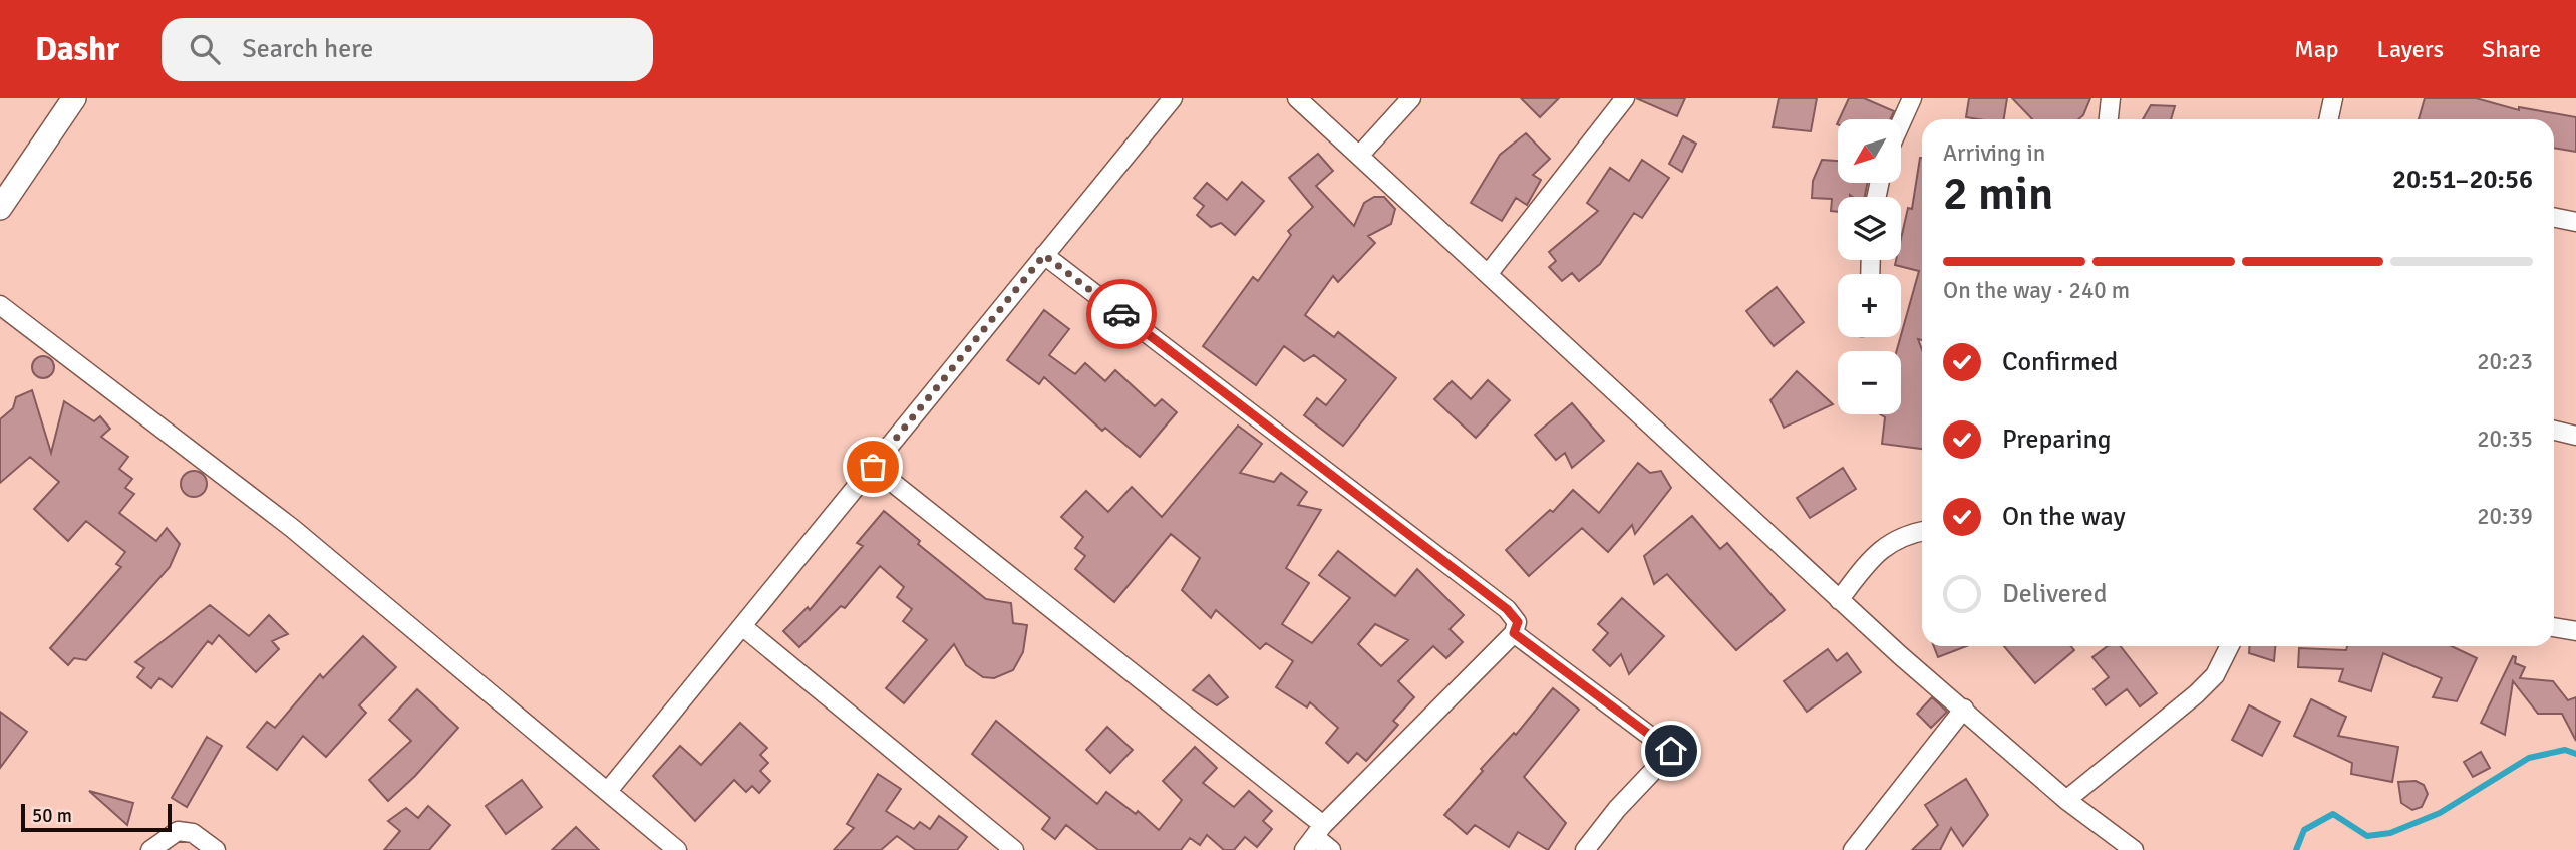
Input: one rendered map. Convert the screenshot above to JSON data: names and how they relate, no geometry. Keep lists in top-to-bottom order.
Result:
{
  "scale_bar": "50 m",
  "north": "bottom left",
  "page": {
    "header": "Dashr",
    "search": "Search here",
    "nav": ["Map", "Layers", "Share"],
    "map_buttons": ["+", "−"],
    "heading": ["2 min", "Arriving in", "20:51–20:56"],
    "bar": "On the way · 240 m",
    "list": [
      ["Confirmed", "20:23"],
      ["Preparing", "20:35"],
      ["On the way", "20:39"],
      "Delivered"
    ],
    "scale": "50 m"
  }
}
